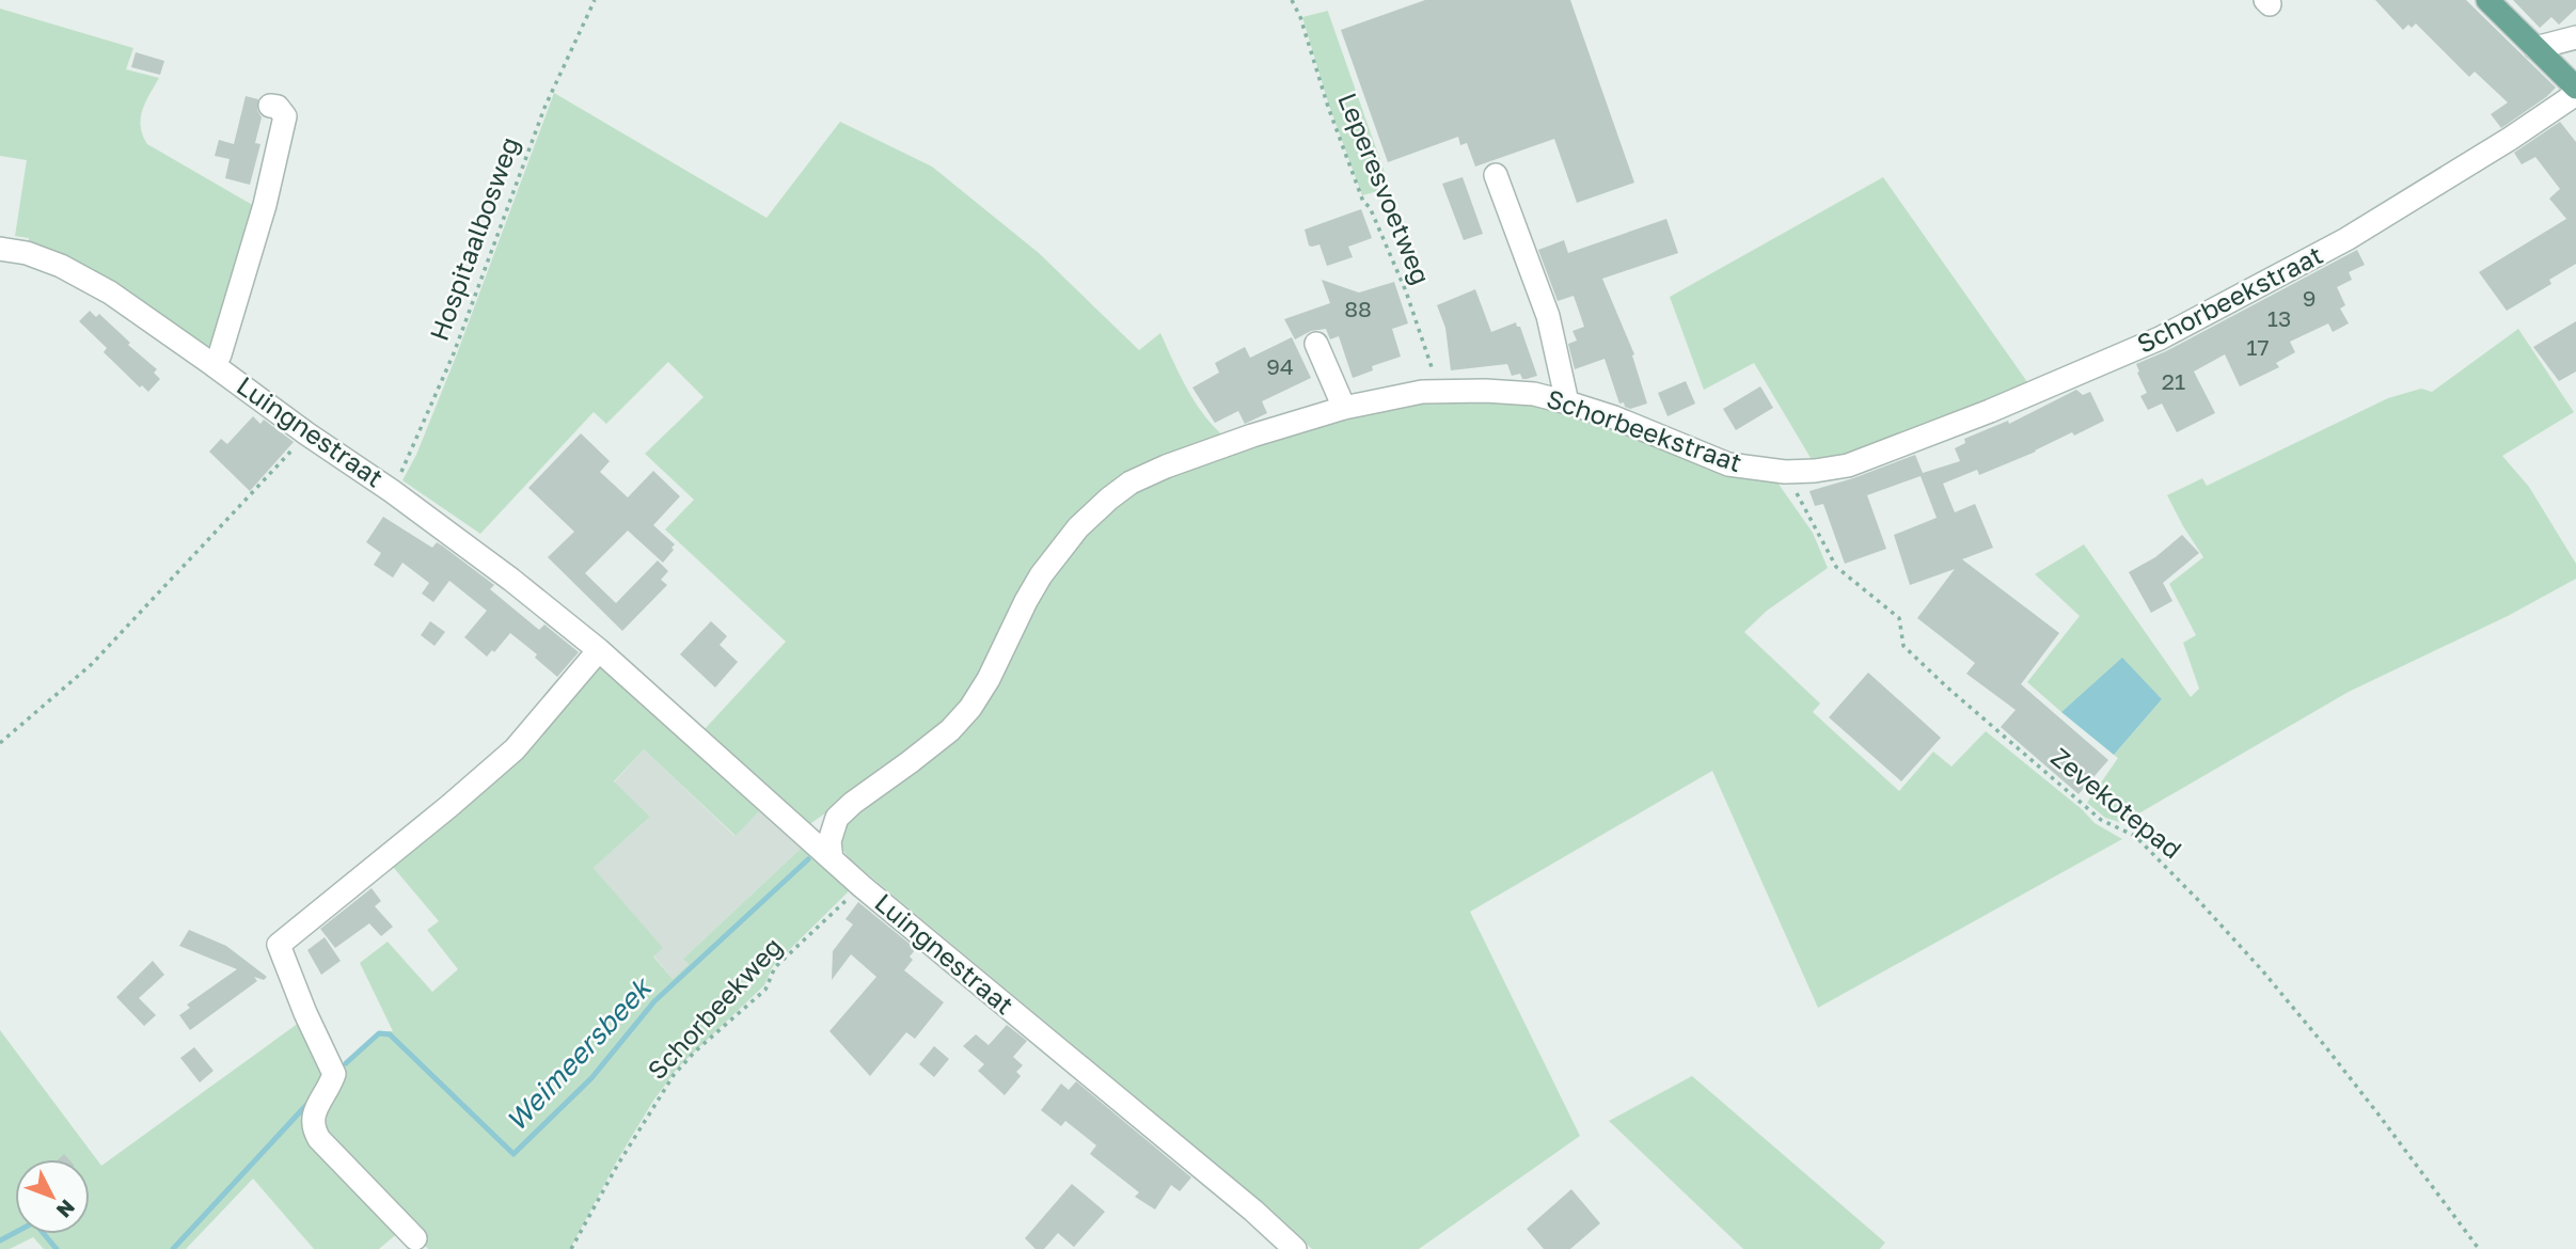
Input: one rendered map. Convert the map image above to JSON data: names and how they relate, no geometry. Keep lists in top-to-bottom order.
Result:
{
  "streets": {
    "street": ["Schorbeekstraat", "Luingnestraat"],
    "path": [
      "Leperesvoetweg",
      "Hospitaalbosweg",
      "Zevekotepad",
      "Schorbeekweg"
    ]
  },
  "crossings": [
    ["Leperesvoetweg", "Schorbeekstraat"],
    ["Hospitaalbosweg", "Luingnestraat"],
    ["Schorbeekstraat", "Luingnestraat"],
    ["Schorbeekstraat", "Zevekotepad"],
    ["Luingnestraat", "Schorbeekweg"]
  ],
  "water": ["Weimeersbeek"],
  "house_numbers": [
    "9",
    "88",
    "13",
    "17",
    "94",
    "21"
  ],
  "north": "bottom right"
}
